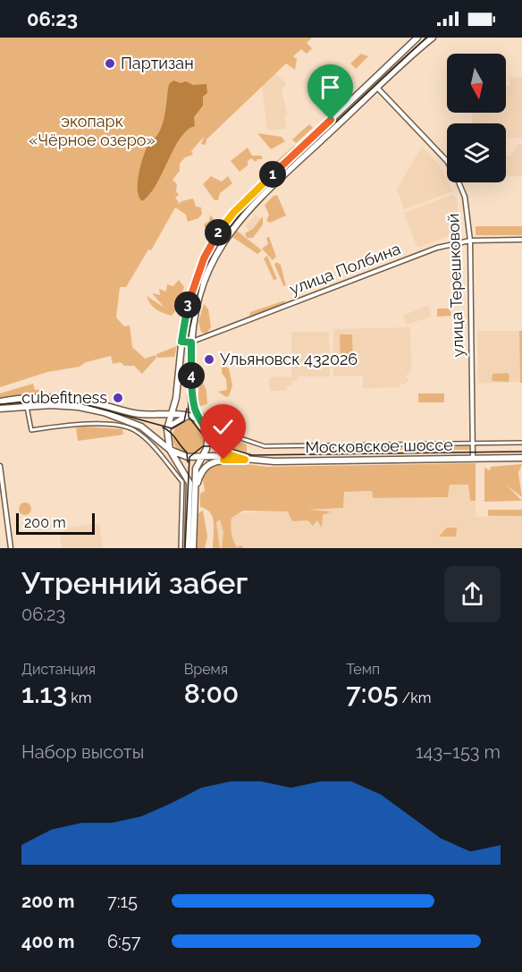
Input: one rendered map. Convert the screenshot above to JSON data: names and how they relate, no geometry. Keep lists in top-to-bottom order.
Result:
{
  "streets": {
    "main road": ["улица Полбина", "улица Терешковой", "Московское шоссе"]
  },
  "crossings": [
    ["улица Полбина", "улица Терешковой"],
    ["улица Терешковой", "Московское шоссе"]
  ],
  "parks": ["экопарк «Чёрное озеро»"],
  "places": ["Партизан", "Ульяновск 432026", "cubefitness"],
  "scale_bar": "200 m",
  "north": "bottom",
  "page": {
    "status": "06:23",
    "pins": [
      "1",
      "2",
      "3",
      "4"
    ],
    "scale": "200 m",
    "heading": ["Утренний забег", "06:23"],
    "stats": [
      ["Дистанция", "1.13 km"],
      ["Время", "8:00"],
      ["Темп", "7:05 /km"]
    ],
    "chart": ["Набор высоты", "143–153 m"],
    "list": [
      {
        "name": "200 m",
        "note": "7:15"
      },
      {
        "name": "400 m",
        "note": "6:57"
      }
    ]
  }
}
